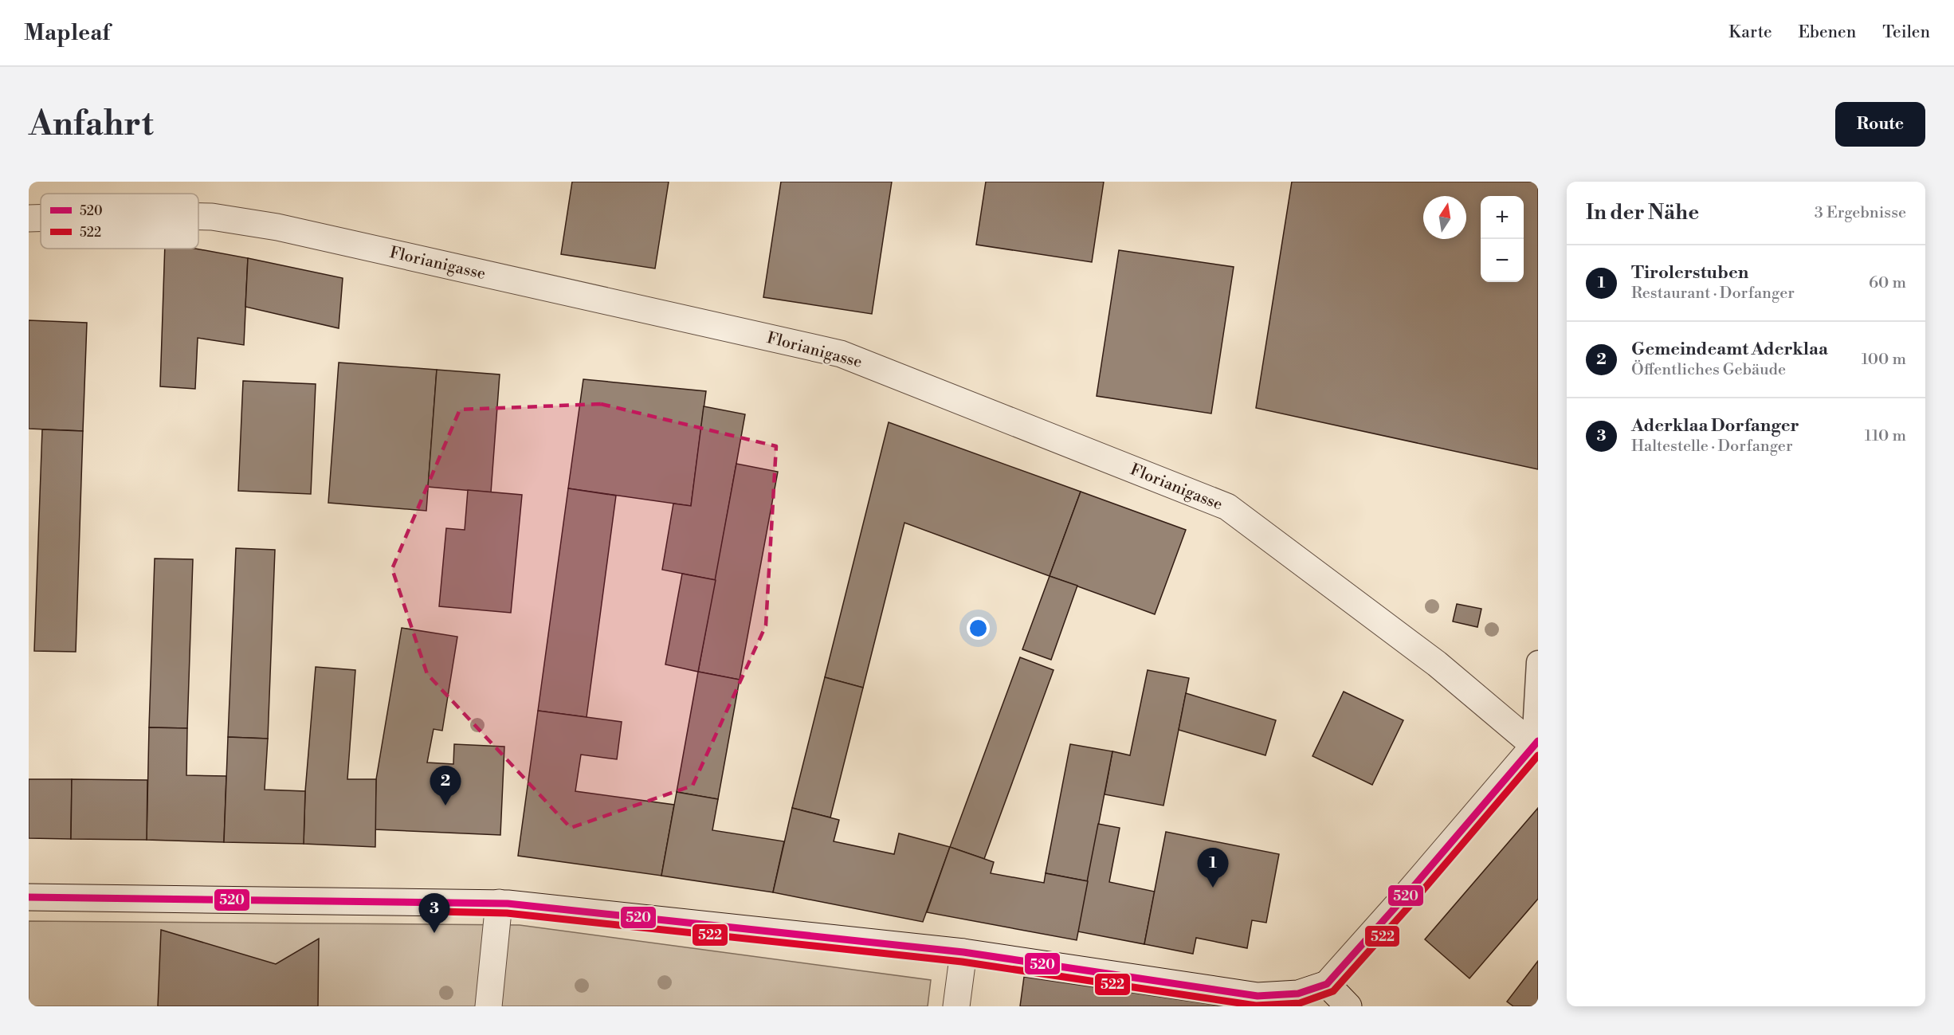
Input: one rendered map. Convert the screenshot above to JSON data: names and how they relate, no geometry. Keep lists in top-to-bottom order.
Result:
{
  "streets": {
    "street": ["Florianigasse"]
  },
  "lines": ["transit line 520", "transit line 522"],
  "legend": ["520", "522"],
  "north": "top",
  "page": {
    "header": "Mapleaf",
    "nav": ["Karte", "Ebenen", "Teilen"],
    "buttons": "Route",
    "title": "Anfahrt",
    "heading": ["In der Nähe", "3 Ergebnisse"],
    "map_buttons": ["+", "−"],
    "list": [
      {
        "mark": "1",
        "name": "Tirolerstuben",
        "note": "Restaurant · Dorfanger",
        "value": "60 m"
      },
      {
        "mark": "2",
        "name": "Gemeindeamt Aderklaa",
        "note": "Öffentliches Gebäude",
        "value": "100 m"
      },
      {
        "mark": "3",
        "name": "Aderklaa Dorfanger",
        "note": "Haltestelle · Dorfanger",
        "value": "110 m"
      }
    ],
    "pins": ["2", "1", "3"]
  }
}
